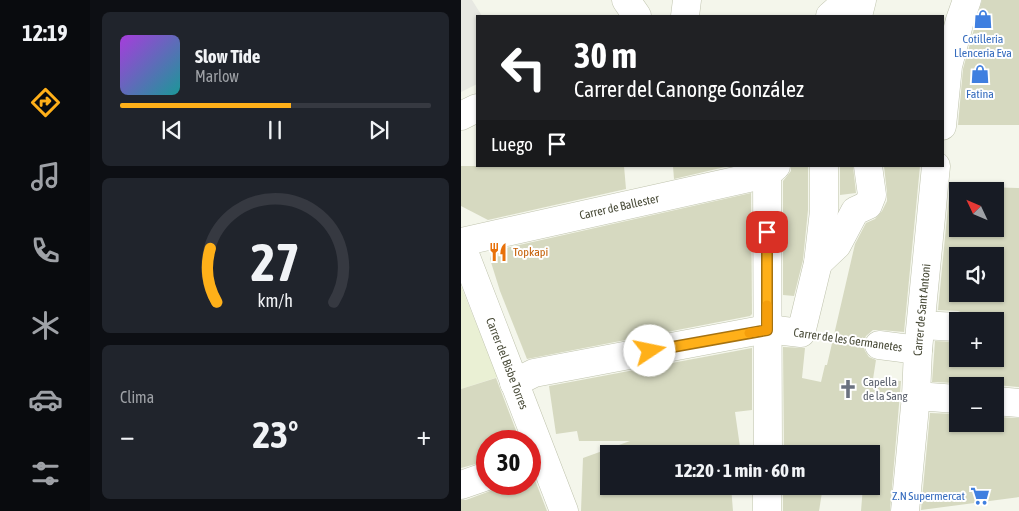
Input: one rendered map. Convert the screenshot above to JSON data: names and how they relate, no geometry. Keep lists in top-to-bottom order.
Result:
{
  "streets": {
    "street": [
      "Carrer de Ballester",
      "Carrer de Sant Antoni",
      "Carrer de les Germanetes",
      "Carrer del Bisbe Torres"
    ]
  },
  "crossings": [
    ["Carrer de Ballester", "Carrer del Bisbe Torres"],
    ["Carrer de Sant Antoni", "Carrer de les Germanetes"],
    ["Carrer de les Germanetes", "Carrer del Bisbe Torres"]
  ],
  "places": {
    "shop": ["Cotilleria Llenceria Eva", "Fatina"],
    "restaurant": ["Topkapi"],
    "church": ["Capella de la Sang"],
    "supermarket": ["Z.N Supermercat"]
  },
  "north": "top left",
  "page": {
    "tabs": "12:19",
    "turn": ["30 m", "Carrer del Canonge González"],
    "song": ["Slow Tide", "Marlow"],
    "then": "Luego",
    "map_buttons": ["+", "−"],
    "tile": "Clima",
    "heat": ["−", "23°", "+"],
    "limit": "30",
    "trip": "12:20 · 1 min · 60 m",
    "gauge": ["27", "km/h"]
  }
}
